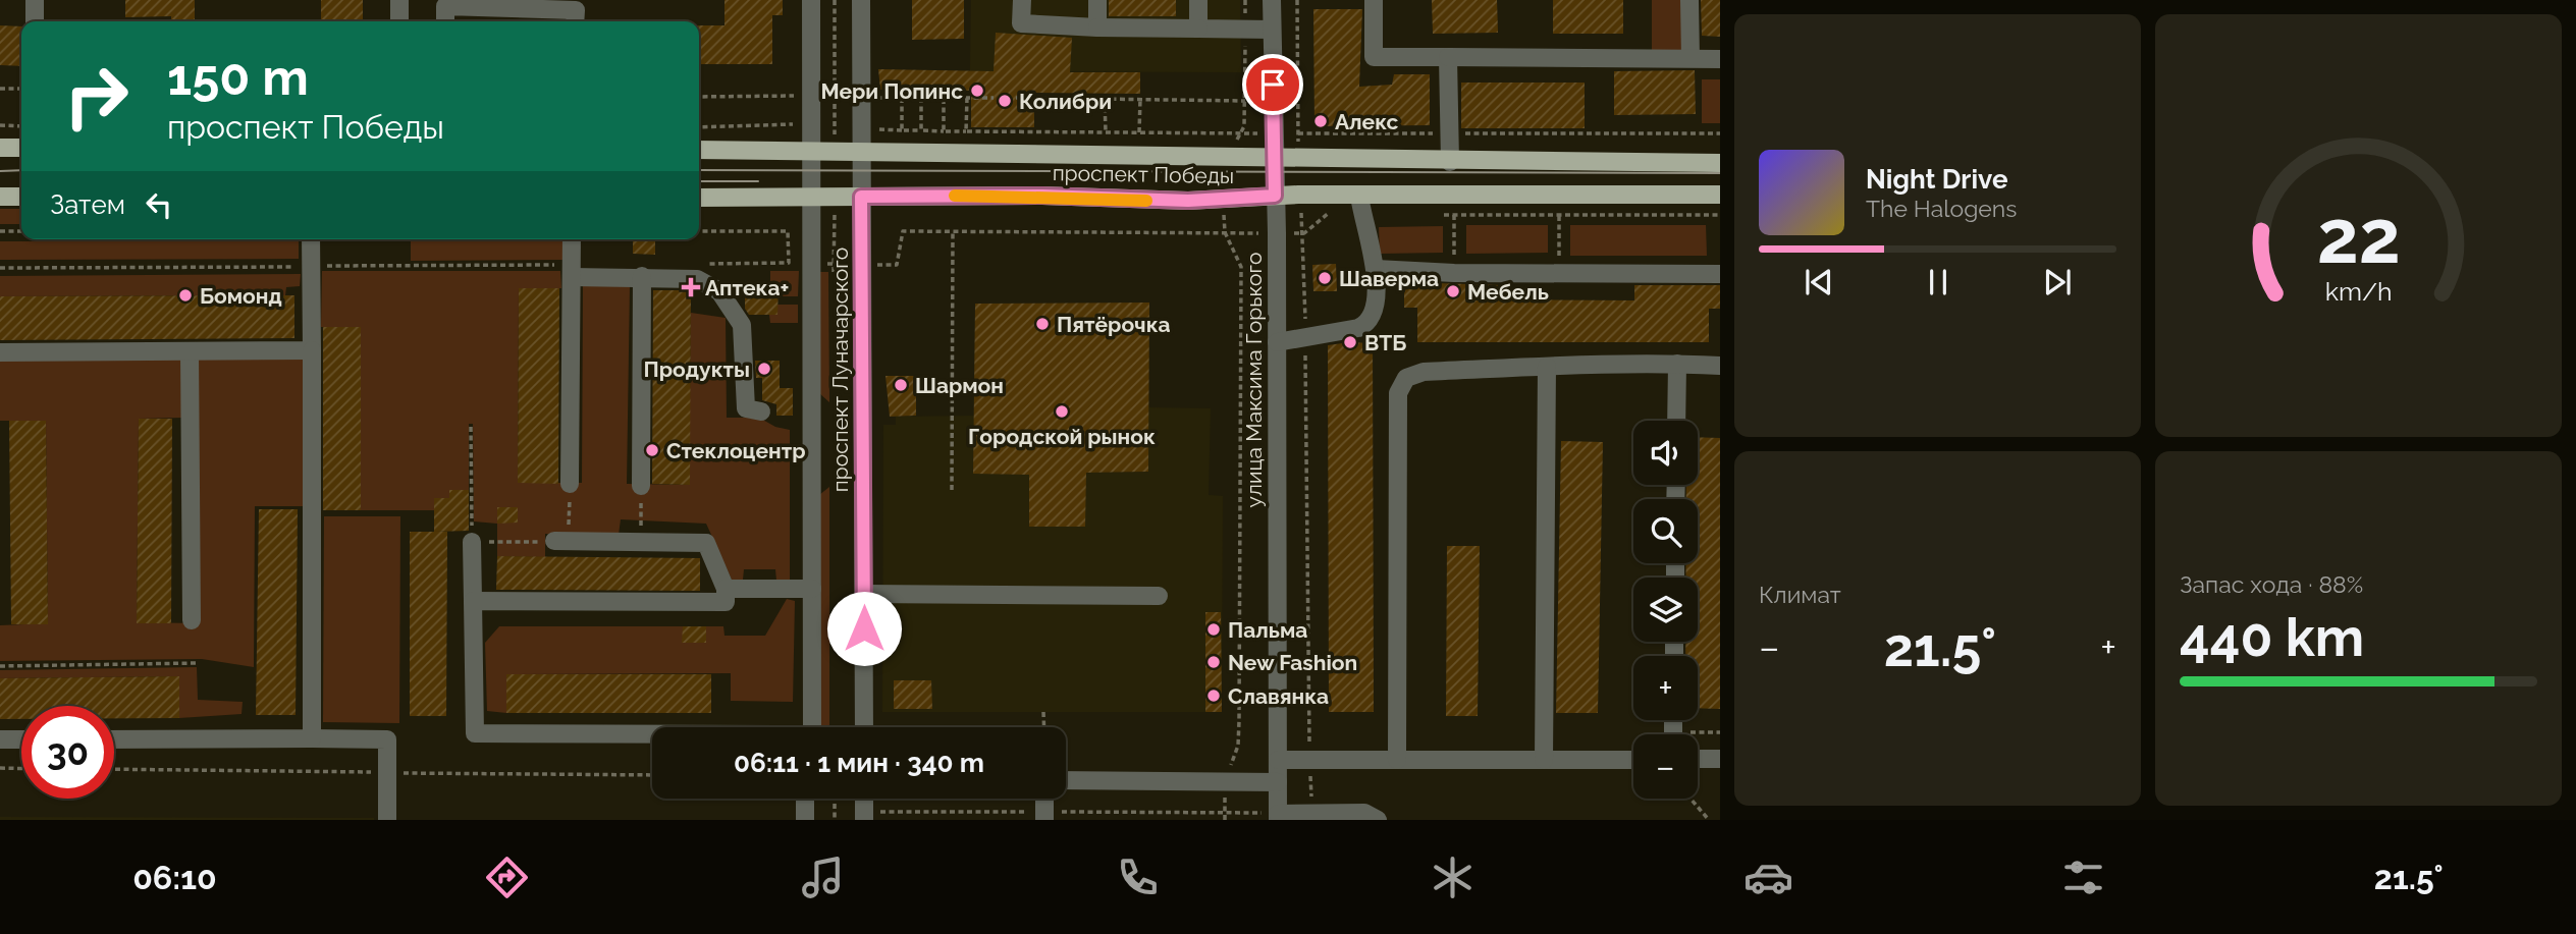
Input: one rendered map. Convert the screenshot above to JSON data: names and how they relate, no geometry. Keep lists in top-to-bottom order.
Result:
{
  "streets": {
    "main road": ["проспект Победы"],
    "street": ["проспект Луначарского", "улица Максима Горького"]
  },
  "crossings": [
    ["проспект Победы", "проспект Луначарского"],
    ["проспект Победы", "улица Максима Горького"]
  ],
  "places": {
    "other": [
      "Мери Попинс",
      "Колибри",
      "Алекс",
      "Шаверма",
      "Мебель",
      "Бомонд",
      "Пятёрочка",
      "ВТБ",
      "Продукты",
      "Шармон",
      "Городской рынок",
      "Стеклоцентр",
      "Пальма",
      "New Fashion",
      "Славянка"
    ],
    "health": ["Аптека+"]
  },
  "page": {
    "turn": ["150 m", "проспект Победы"],
    "song": ["Night Drive", "The Halogens"],
    "then": "Затем",
    "map_buttons": ["+", "−"],
    "tile": [
      "Климат",
      ["Запас хода · 88%", "440 km"]
    ],
    "heat": ["−", "21.5°", "+"],
    "limit": "30",
    "trip": "06:11 · 1 мин · 340 m",
    "tabs": ["06:10", "21.5°"],
    "gauge": ["22", "km/h"]
  }
}
